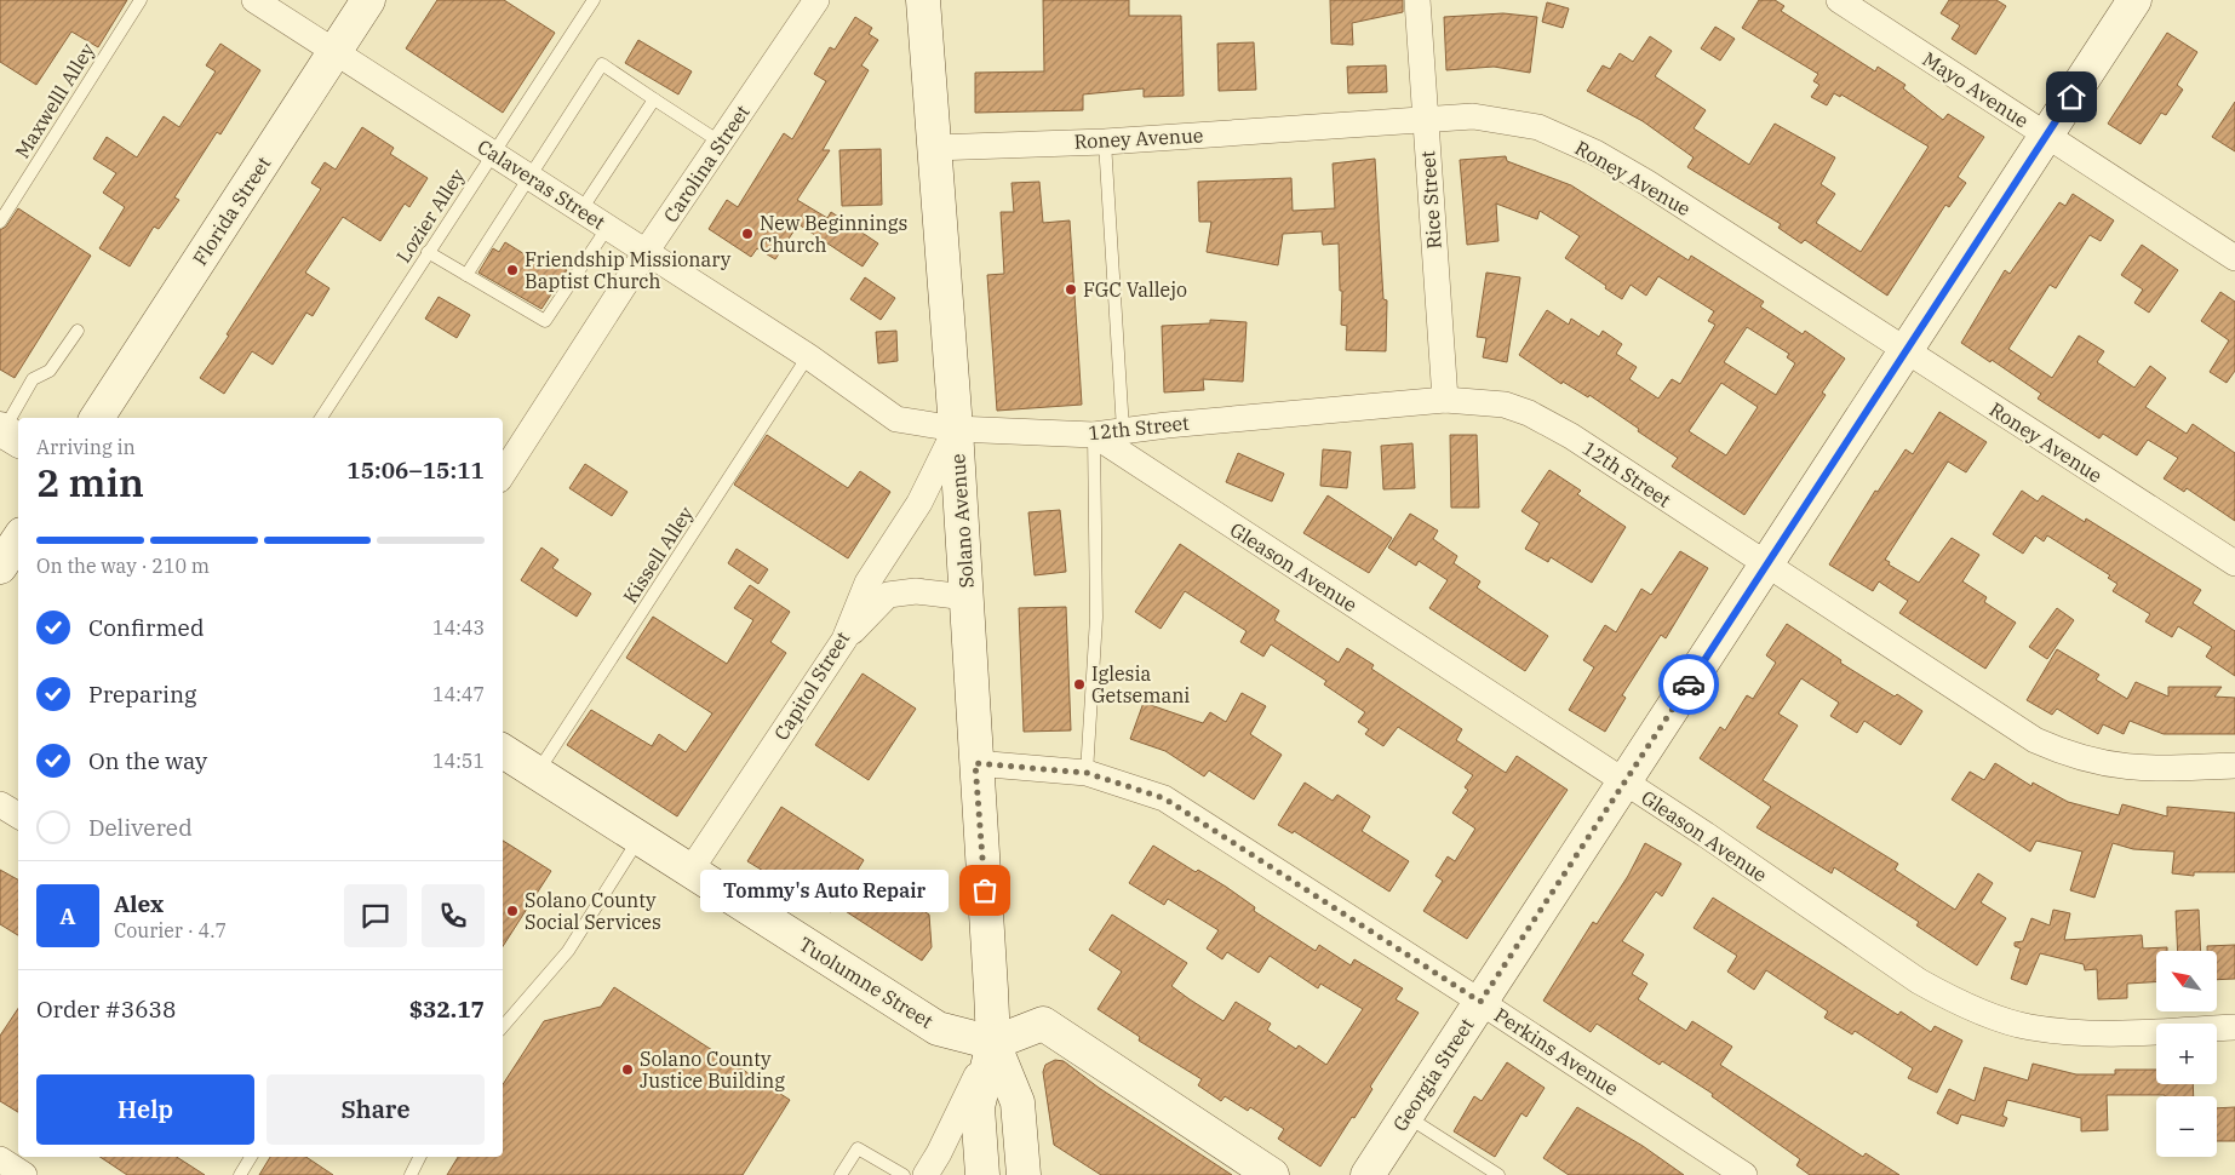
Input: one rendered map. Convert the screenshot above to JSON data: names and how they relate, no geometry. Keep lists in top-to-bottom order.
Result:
{
  "streets": {
    "main road": [
      "Florida Street",
      "Solano Avenue",
      "Tuolumne Street",
      "Georgia Street"
    ],
    "street": [
      "Mayo Avenue",
      "Roney Avenue",
      "Carolina Street",
      "Calaveras Street",
      "Rice Street",
      "12th Street",
      "Gleason Avenue",
      "Capitol Street",
      "Perkins Avenue"
    ],
    "lane": ["Maxwelll Alley", "Lozier Alley", "Kissell Alley"]
  },
  "crossings": [
    ["Mayo Avenue", "Georgia Street"],
    ["Roney Avenue", "Rice Street"],
    ["Roney Avenue", "Solano Avenue"],
    ["Roney Avenue", "Georgia Street"],
    ["Carolina Street", "Calaveras Street"],
    ["Calaveras Street", "Florida Street"],
    ["Calaveras Street", "Lozier Alley"],
    ["Calaveras Street", "12th Street"],
    ["Calaveras Street", "Solano Avenue"],
    ["Calaveras Street", "Kissell Alley"],
    ["Calaveras Street", "Capitol Street"],
    ["Rice Street", "12th Street"],
    ["12th Street", "Solano Avenue"],
    ["12th Street", "Gleason Avenue"],
    ["12th Street", "Capitol Street"],
    ["12th Street", "Georgia Street"],
    ["Solano Avenue", "Capitol Street"],
    ["Solano Avenue", "Tuolumne Street"],
    ["Solano Avenue", "Perkins Avenue"],
    ["Kissell Alley", "Tuolumne Street"],
    ["Gleason Avenue", "Georgia Street"],
    ["Capitol Street", "Tuolumne Street"],
    ["Perkins Avenue", "Georgia Street"]
  ],
  "places": [
    "New Beginnings Church",
    "Friendship Missionary Baptist Church",
    "FGC Vallejo",
    "Iglesia Getsemani",
    "Tommy's Auto Repair",
    "Solano County Social Services",
    "Solano County Justice Building"
  ],
  "north": "top left",
  "page": {
    "heading": ["2 min", "Arriving in", "15:06–15:11"],
    "panel": [
      "Alex",
      "Courier · 4.7",
      "Order #3638",
      "$32.17"
    ],
    "bar": "On the way · 210 m",
    "list": [
      ["Confirmed", "14:43"],
      ["Preparing", "14:47"],
      ["On the way", "14:51"],
      "Delivered"
    ],
    "bubble": "Tommy's Auto Repair",
    "round": "A",
    "map_buttons": ["+", "−"],
    "buttons": ["Help", "Share"]
  }
}
